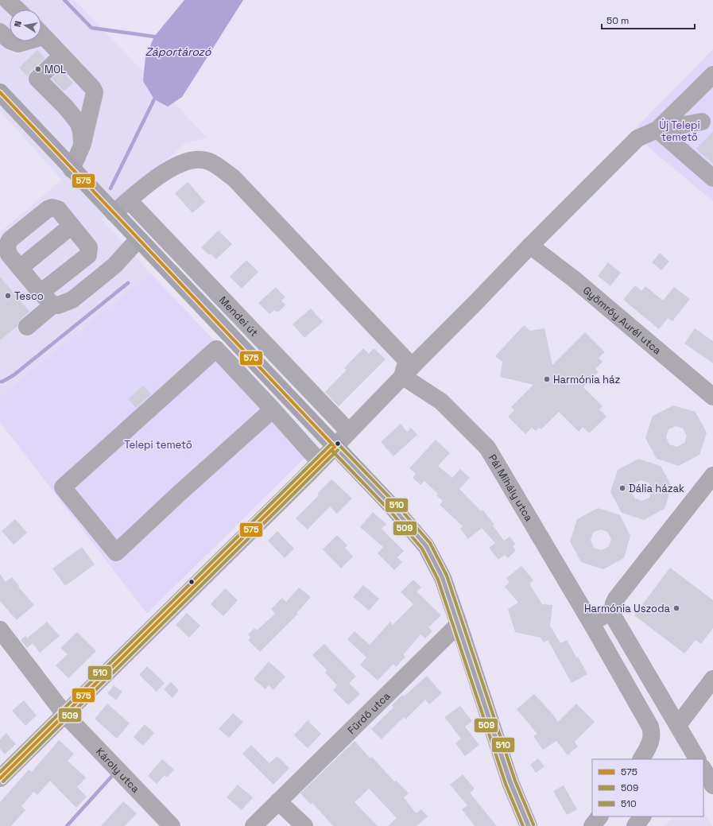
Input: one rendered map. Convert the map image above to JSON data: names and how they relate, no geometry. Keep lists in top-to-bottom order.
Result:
{
  "streets": {
    "main road": ["Mendei út"],
    "street": [
      "Gyömrőy Aurél utca",
      "Pál Mihály utca",
      "Fürdő utca",
      "Károly utca"
    ]
  },
  "crossings": [
    ["Mendei út", "Fürdő utca"]
  ],
  "water": ["Záportározó"],
  "parks": ["Új Telepi temető", "Telepi temető"],
  "places": [
    "MOL",
    "Tesco",
    "Harmónia ház",
    "Dália házak",
    "Harmónia Uszoda"
  ],
  "lines": ["transit line 575", "transit line 510", "transit line 509"],
  "legend": ["575", "509", "510"],
  "scale_bar": "50 m",
  "north": "left"
}
